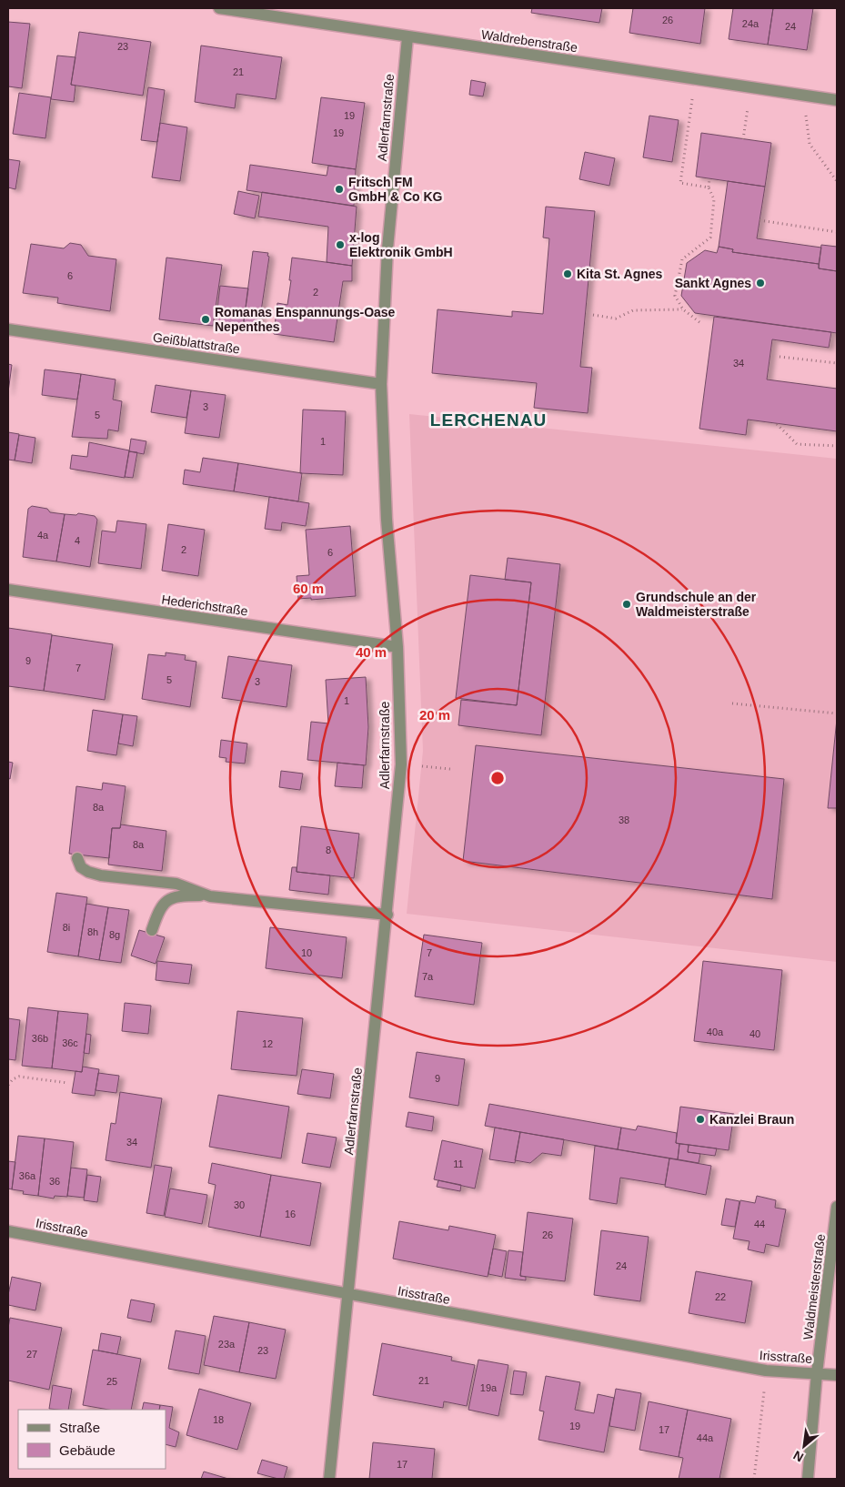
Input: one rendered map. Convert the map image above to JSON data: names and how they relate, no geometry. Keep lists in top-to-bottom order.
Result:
{
  "streets": {
    "street": [
      "Waldrebenstraße",
      "Adlerfarnstraße",
      "Geißblattstraße",
      "Hederichstraße",
      "Irisstraße",
      "Waldmeisterstraße"
    ]
  },
  "crossings": [
    ["Waldrebenstraße", "Adlerfarnstraße"],
    ["Adlerfarnstraße", "Geißblattstraße"],
    ["Adlerfarnstraße", "Hederichstraße"],
    ["Adlerfarnstraße", "Irisstraße"],
    ["Irisstraße", "Waldmeisterstraße"]
  ],
  "districts": ["LERCHENAU"],
  "places": [
    "Fritsch FM GmbH & Co KG",
    "x-log Elektronik GmbH",
    "Kita St. Agnes",
    "Sankt Agnes",
    "Romanas Enspannungs-Oase Nepenthes",
    "Grundschule an der Waldmeisterstraße",
    "Kanzlei Braun"
  ],
  "house_numbers": [
    "26",
    "24a",
    "24",
    "23",
    "21",
    "19",
    "19",
    "6",
    "2",
    "34",
    "3",
    "5",
    "1",
    "4a",
    "4",
    "2",
    "6",
    "9",
    "7",
    "5",
    "3",
    "1",
    "8a",
    "38",
    "8a",
    "8",
    "8i",
    "8h",
    "8g",
    "10",
    "7",
    "7a",
    "40a",
    "40",
    "36b",
    "36c",
    "12",
    "9",
    "34",
    "11",
    "36a",
    "36",
    "30",
    "16",
    "44",
    "26",
    "24",
    "22",
    "23a",
    "23",
    "27",
    "21",
    "25",
    "19a",
    "18",
    "19",
    "17",
    "44a",
    "17"
  ],
  "legend": ["Straße", "Gebäude"],
  "north": "bottom left",
  "rings": ["60 m", "40 m", "20 m"]
}
